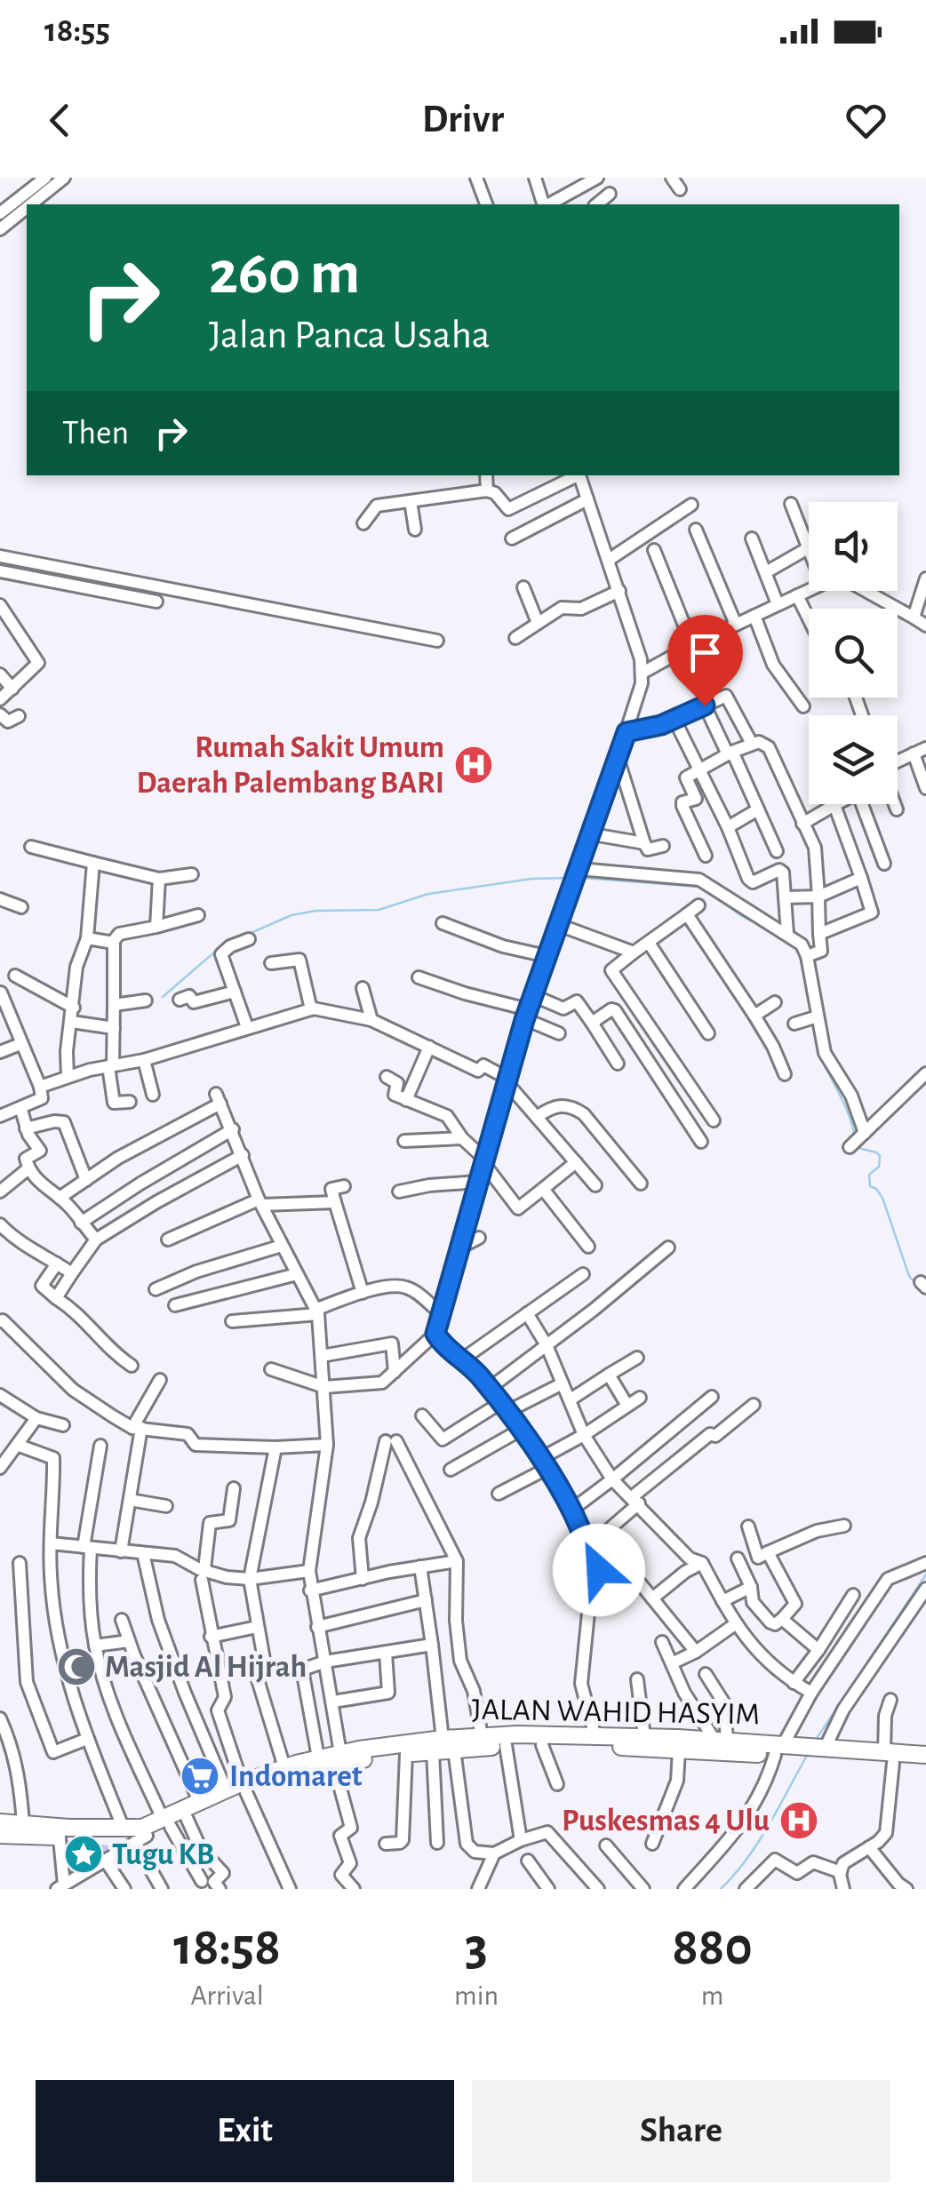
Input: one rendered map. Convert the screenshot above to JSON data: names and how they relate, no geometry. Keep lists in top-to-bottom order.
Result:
{
  "streets": {
    "highway": ["JALAN WAHID HASYIM"]
  },
  "places": {
    "hospital": ["Rumah Sakit Umum Daerah Palembang BARI", "Puskesmas 4 Ulu"],
    "mosque": ["Masjid Al Hijrah"],
    "supermarket": ["Indomaret"],
    "place": ["Tugu KB"]
  },
  "page": {
    "status": "18:55",
    "header": "Drivr",
    "turn": ["260 m", "Jalan Panca Usaha"],
    "then": "Then",
    "eta": [
      "18:58",
      "Arrival",
      "3",
      "min",
      "880",
      "m"
    ],
    "buttons": ["Exit", "Share"]
  }
}
